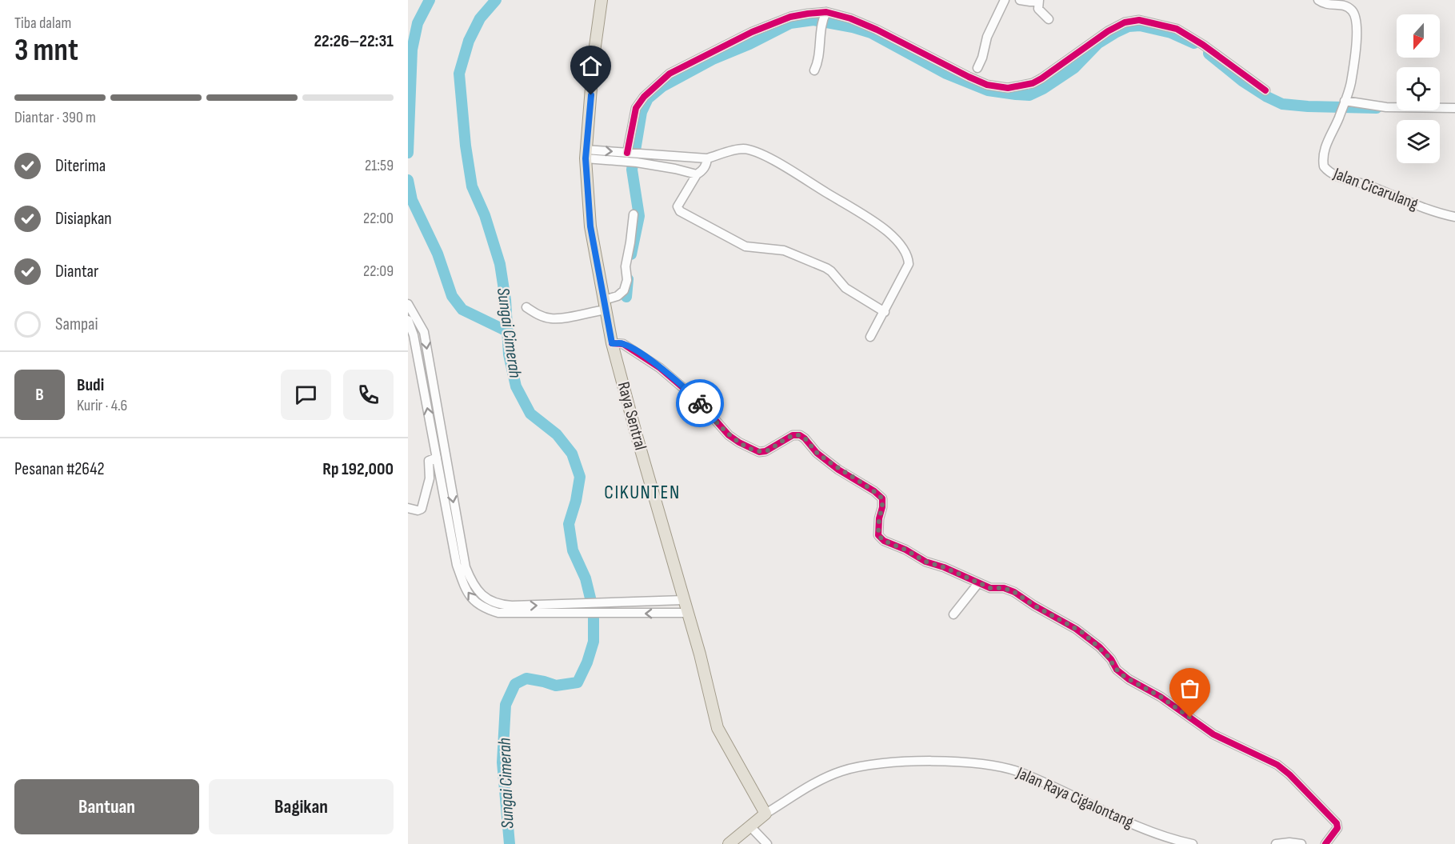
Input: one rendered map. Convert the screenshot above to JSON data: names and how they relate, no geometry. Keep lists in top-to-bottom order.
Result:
{
  "streets": {
    "main road": ["Raya Sentral"],
    "street": ["Jalan Cicarulang", "Jalan Raya Cigalontang"]
  },
  "crossings": [
    ["Raya Sentral", "Jalan Raya Cigalontang"]
  ],
  "districts": ["CIKUNTEN"],
  "water": ["Sungai Cimerah"],
  "north": "bottom",
  "page": {
    "heading": ["3 mnt", "Tiba dalam", "22:26–22:31"],
    "panel": [
      "Budi",
      "Kurir · 4.6",
      "Pesanan #2642",
      "Rp 192,000"
    ],
    "bar": "Diantar · 390 m",
    "list": [
      ["Diterima", "21:59"],
      ["Disiapkan", "22:00"],
      ["Diantar", "22:09"],
      "Sampai"
    ],
    "round": "B",
    "buttons": ["Bantuan", "Bagikan"]
  }
}
